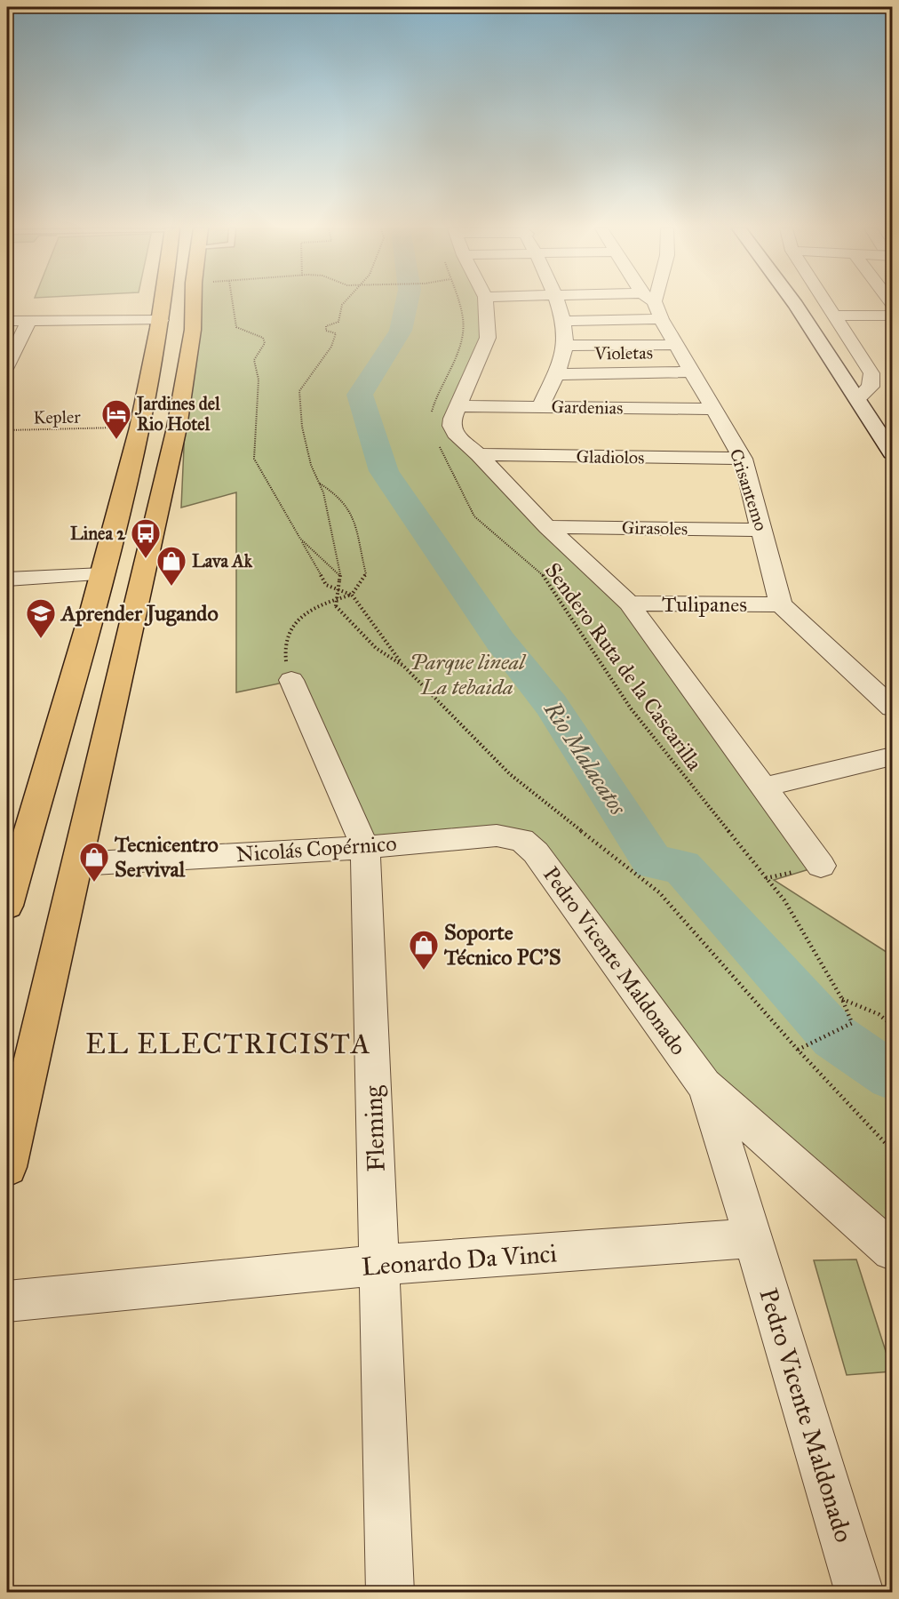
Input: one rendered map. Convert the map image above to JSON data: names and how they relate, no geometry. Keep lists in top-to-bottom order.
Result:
{
  "streets": {
    "street": [
      "Violetas",
      "Gardenias",
      "Gladiolos",
      "Crisantemo",
      "Girasoles",
      "Tulipanes",
      "Nicolás Copérnico",
      "Pedro Vicente Maldonado",
      "Fleming",
      "Leonardo Da Vinci"
    ],
    "path": ["Kepler", "Sendero Ruta de la Cascarilla"]
  },
  "crossings": [
    ["Violetas", "Crisantemo"],
    ["Gardenias", "Crisantemo"],
    ["Gladiolos", "Crisantemo"],
    ["Crisantemo", "Girasoles"],
    ["Crisantemo", "Tulipanes"],
    ["Nicolás Copérnico", "Pedro Vicente Maldonado"],
    ["Nicolás Copérnico", "Fleming"],
    ["Pedro Vicente Maldonado", "Leonardo Da Vinci"],
    ["Fleming", "Leonardo Da Vinci"]
  ],
  "districts": ["EL ELECTRICISTA"],
  "water": ["Rio Malacatos"],
  "parks": ["Parque lineal La tebaida"],
  "places": {
    "hotel": ["Jardines del Rio Hotel"],
    "bus stop": ["Linea 2"],
    "shop": ["Lava Ak", "Tecnicentro Servival", "Soporte Técnico PC'S"],
    "school or university": ["Aprender Jugando"]
  }
}
